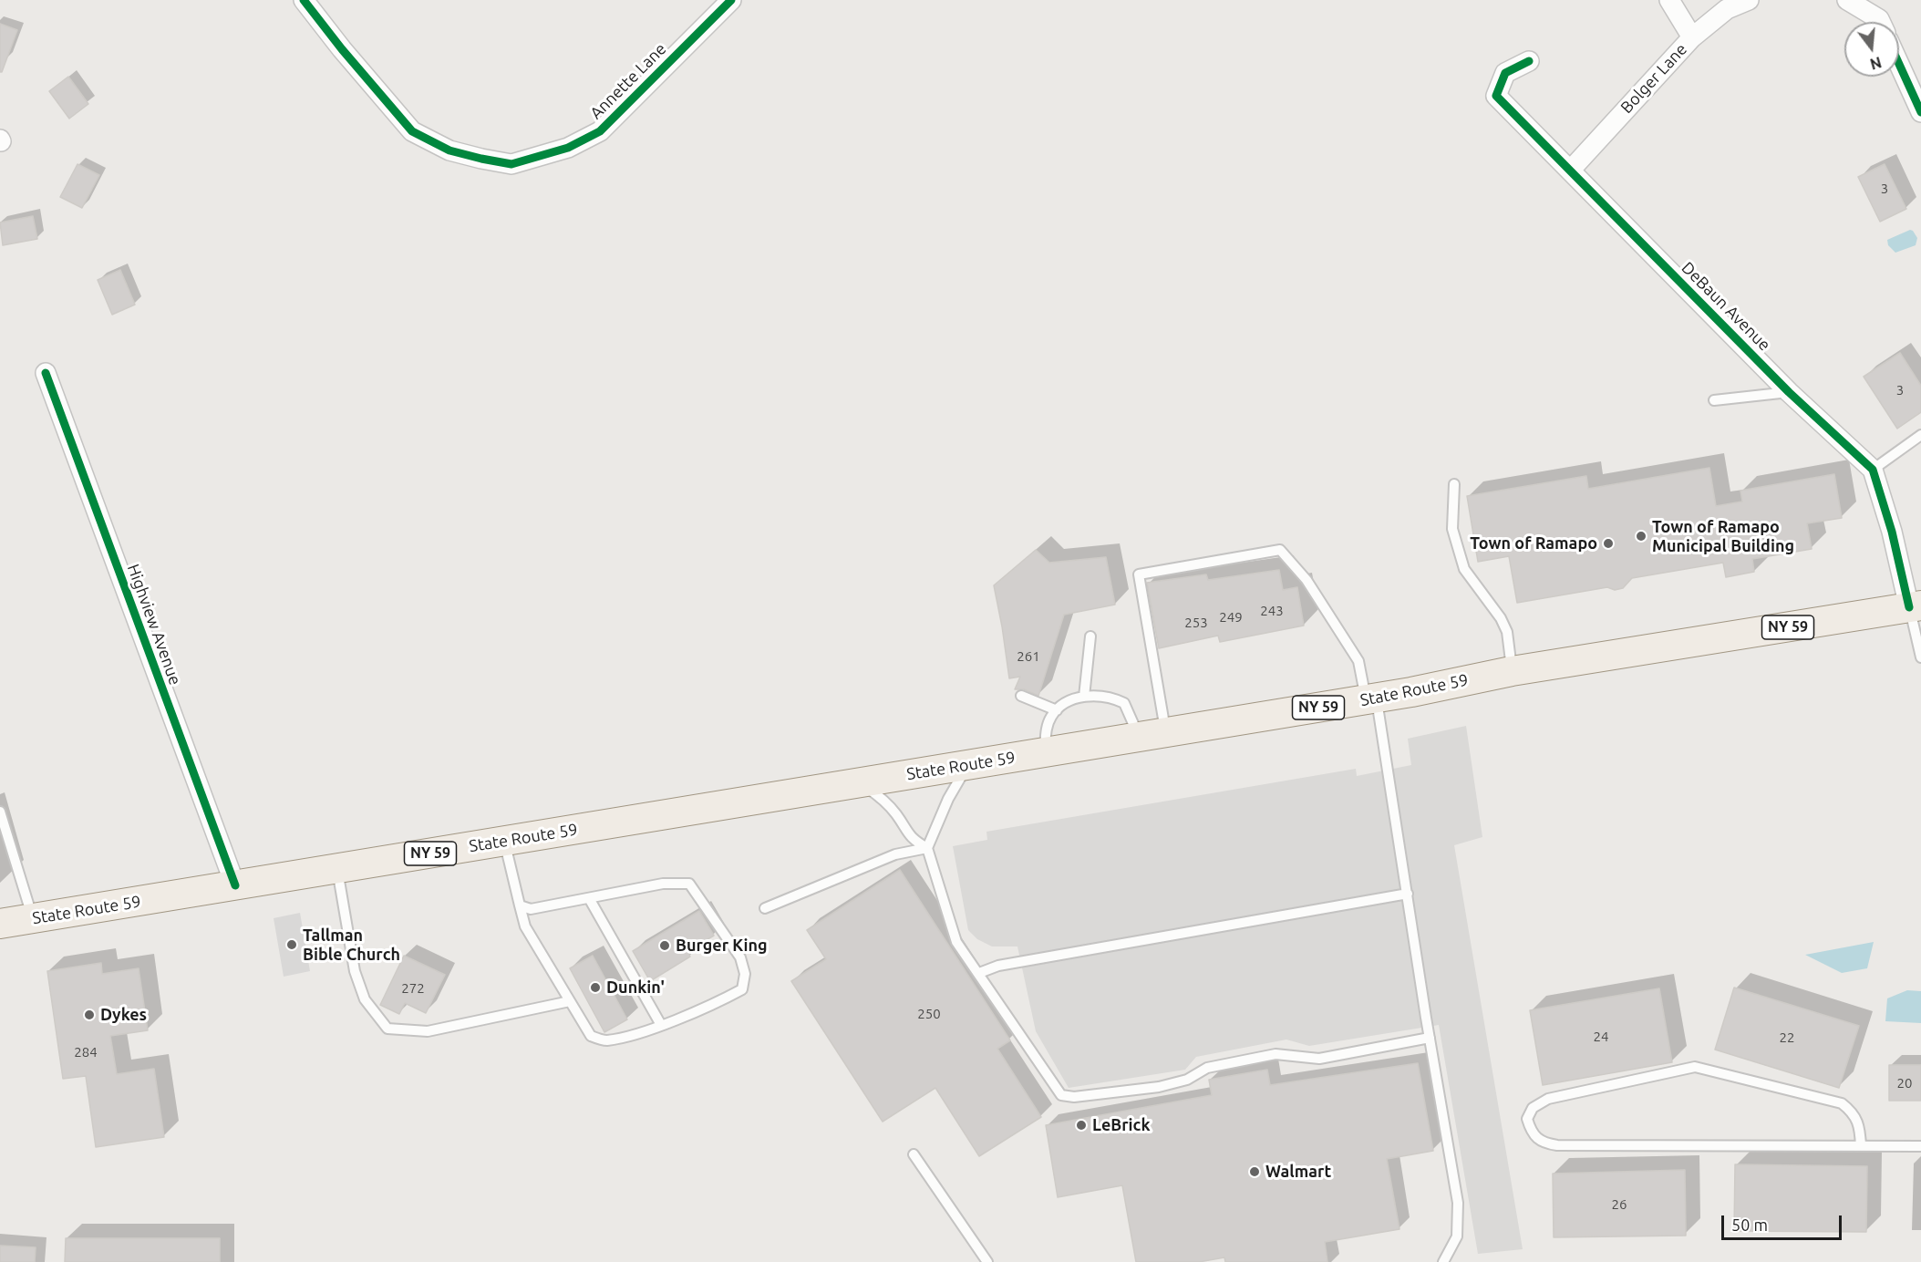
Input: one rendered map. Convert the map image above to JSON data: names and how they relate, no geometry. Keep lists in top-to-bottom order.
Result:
{
  "streets": {
    "main road": ["NY 59", "State Route 59"],
    "street": [
      "Bolger Lane",
      "Annette Lane",
      "DeBaun Avenue",
      "Highview Avenue"
    ]
  },
  "crossings": [
    ["Bolger Lane", "DeBaun Avenue"],
    ["DeBaun Avenue", "State Route 59"],
    ["Highview Avenue", "State Route 59"]
  ],
  "places": [
    "Town of Ramapo Municipal Building",
    "Town of Ramapo",
    "Tallman Bible Church",
    "Burger King",
    "Dunkin'",
    "Dykes",
    "LeBrick",
    "Walmart"
  ],
  "house_numbers": [
    "3",
    "3",
    "243",
    "249",
    "253",
    "261",
    "272",
    "250",
    "24",
    "22",
    "284",
    "20",
    "26"
  ],
  "scale_bar": "50 m",
  "north": "bottom"
}
